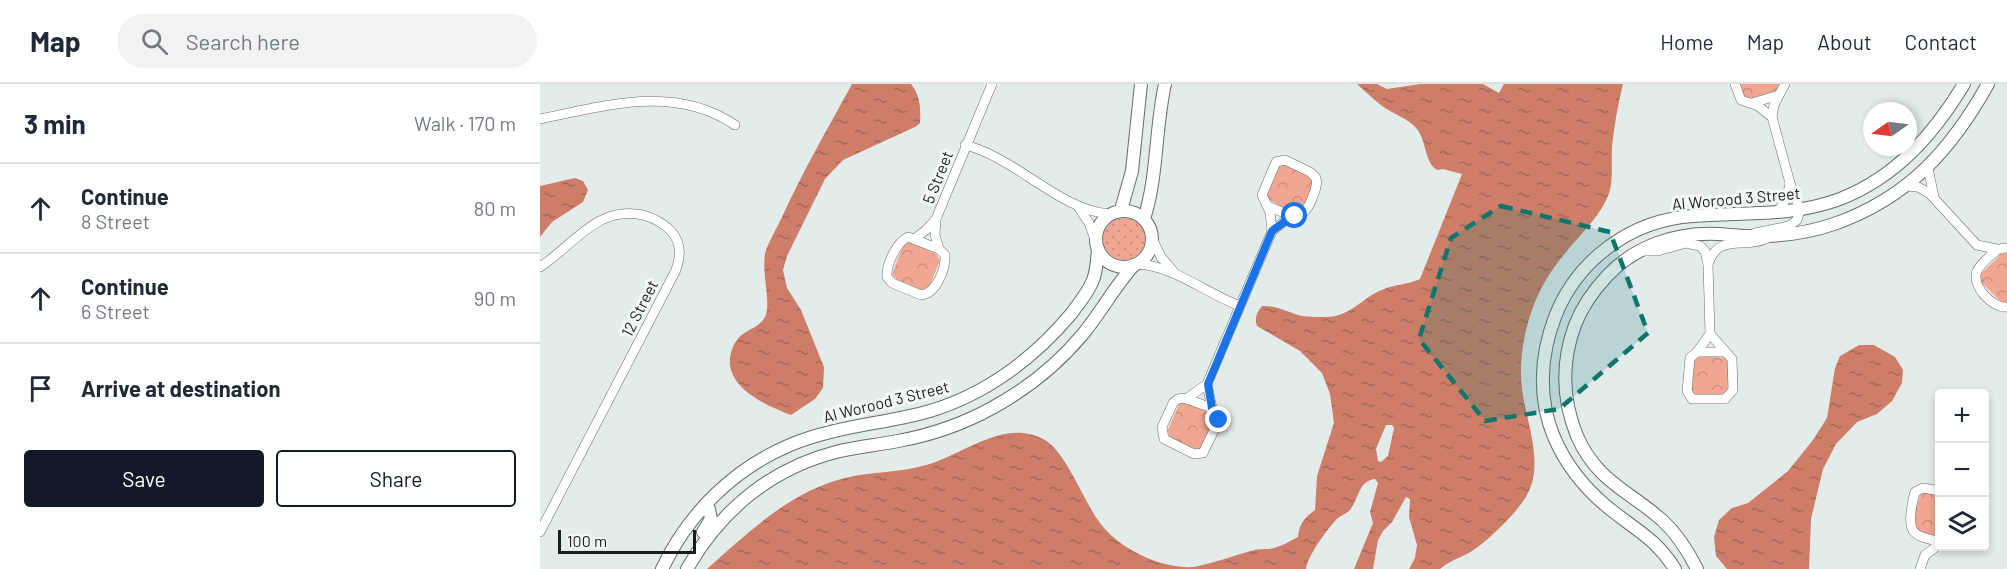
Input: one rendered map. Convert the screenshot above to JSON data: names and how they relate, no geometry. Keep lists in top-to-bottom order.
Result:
{
  "streets": {
    "street": ["5 Street", "Al Worood 3 Street", "12 Street"]
  },
  "scale_bar": "100 m",
  "north": "left",
  "page": {
    "header": "Map",
    "search": "Search here",
    "nav": [
      "Home",
      "Map",
      "About",
      "Contact"
    ],
    "heading": ["3 min", "Walk · 170 m"],
    "list": [
      ["Continue", "8 Street", "80 m"],
      ["Continue", "6 Street", "90 m"],
      "Arrive at destination"
    ],
    "map_buttons": ["+", "−"],
    "buttons": ["Save", "Share"],
    "scale": "100 m"
  }
}
